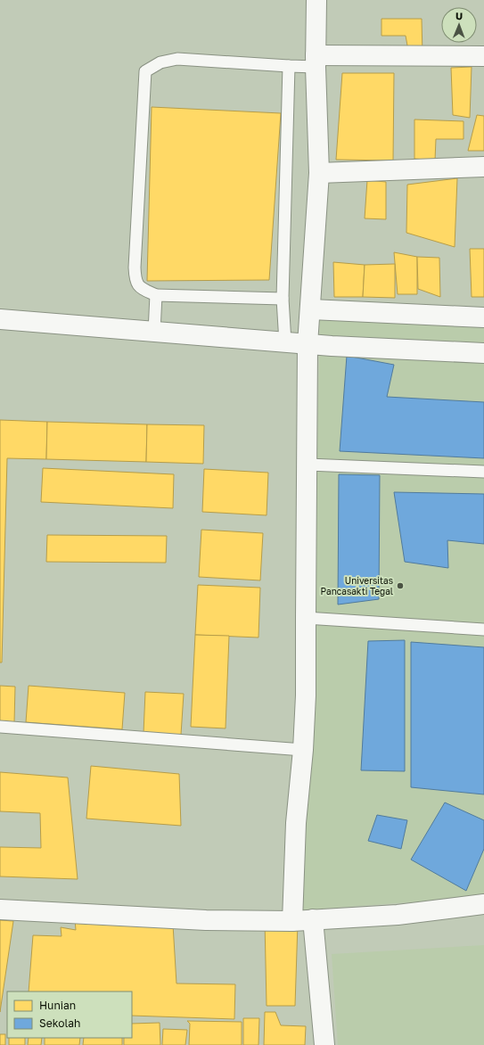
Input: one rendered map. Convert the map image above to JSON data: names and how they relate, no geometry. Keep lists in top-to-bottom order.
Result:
{
  "places": ["Universitas Pancasakti Tegal"],
  "legend": ["Hunian", "Sekolah"],
  "north": "top"
}
